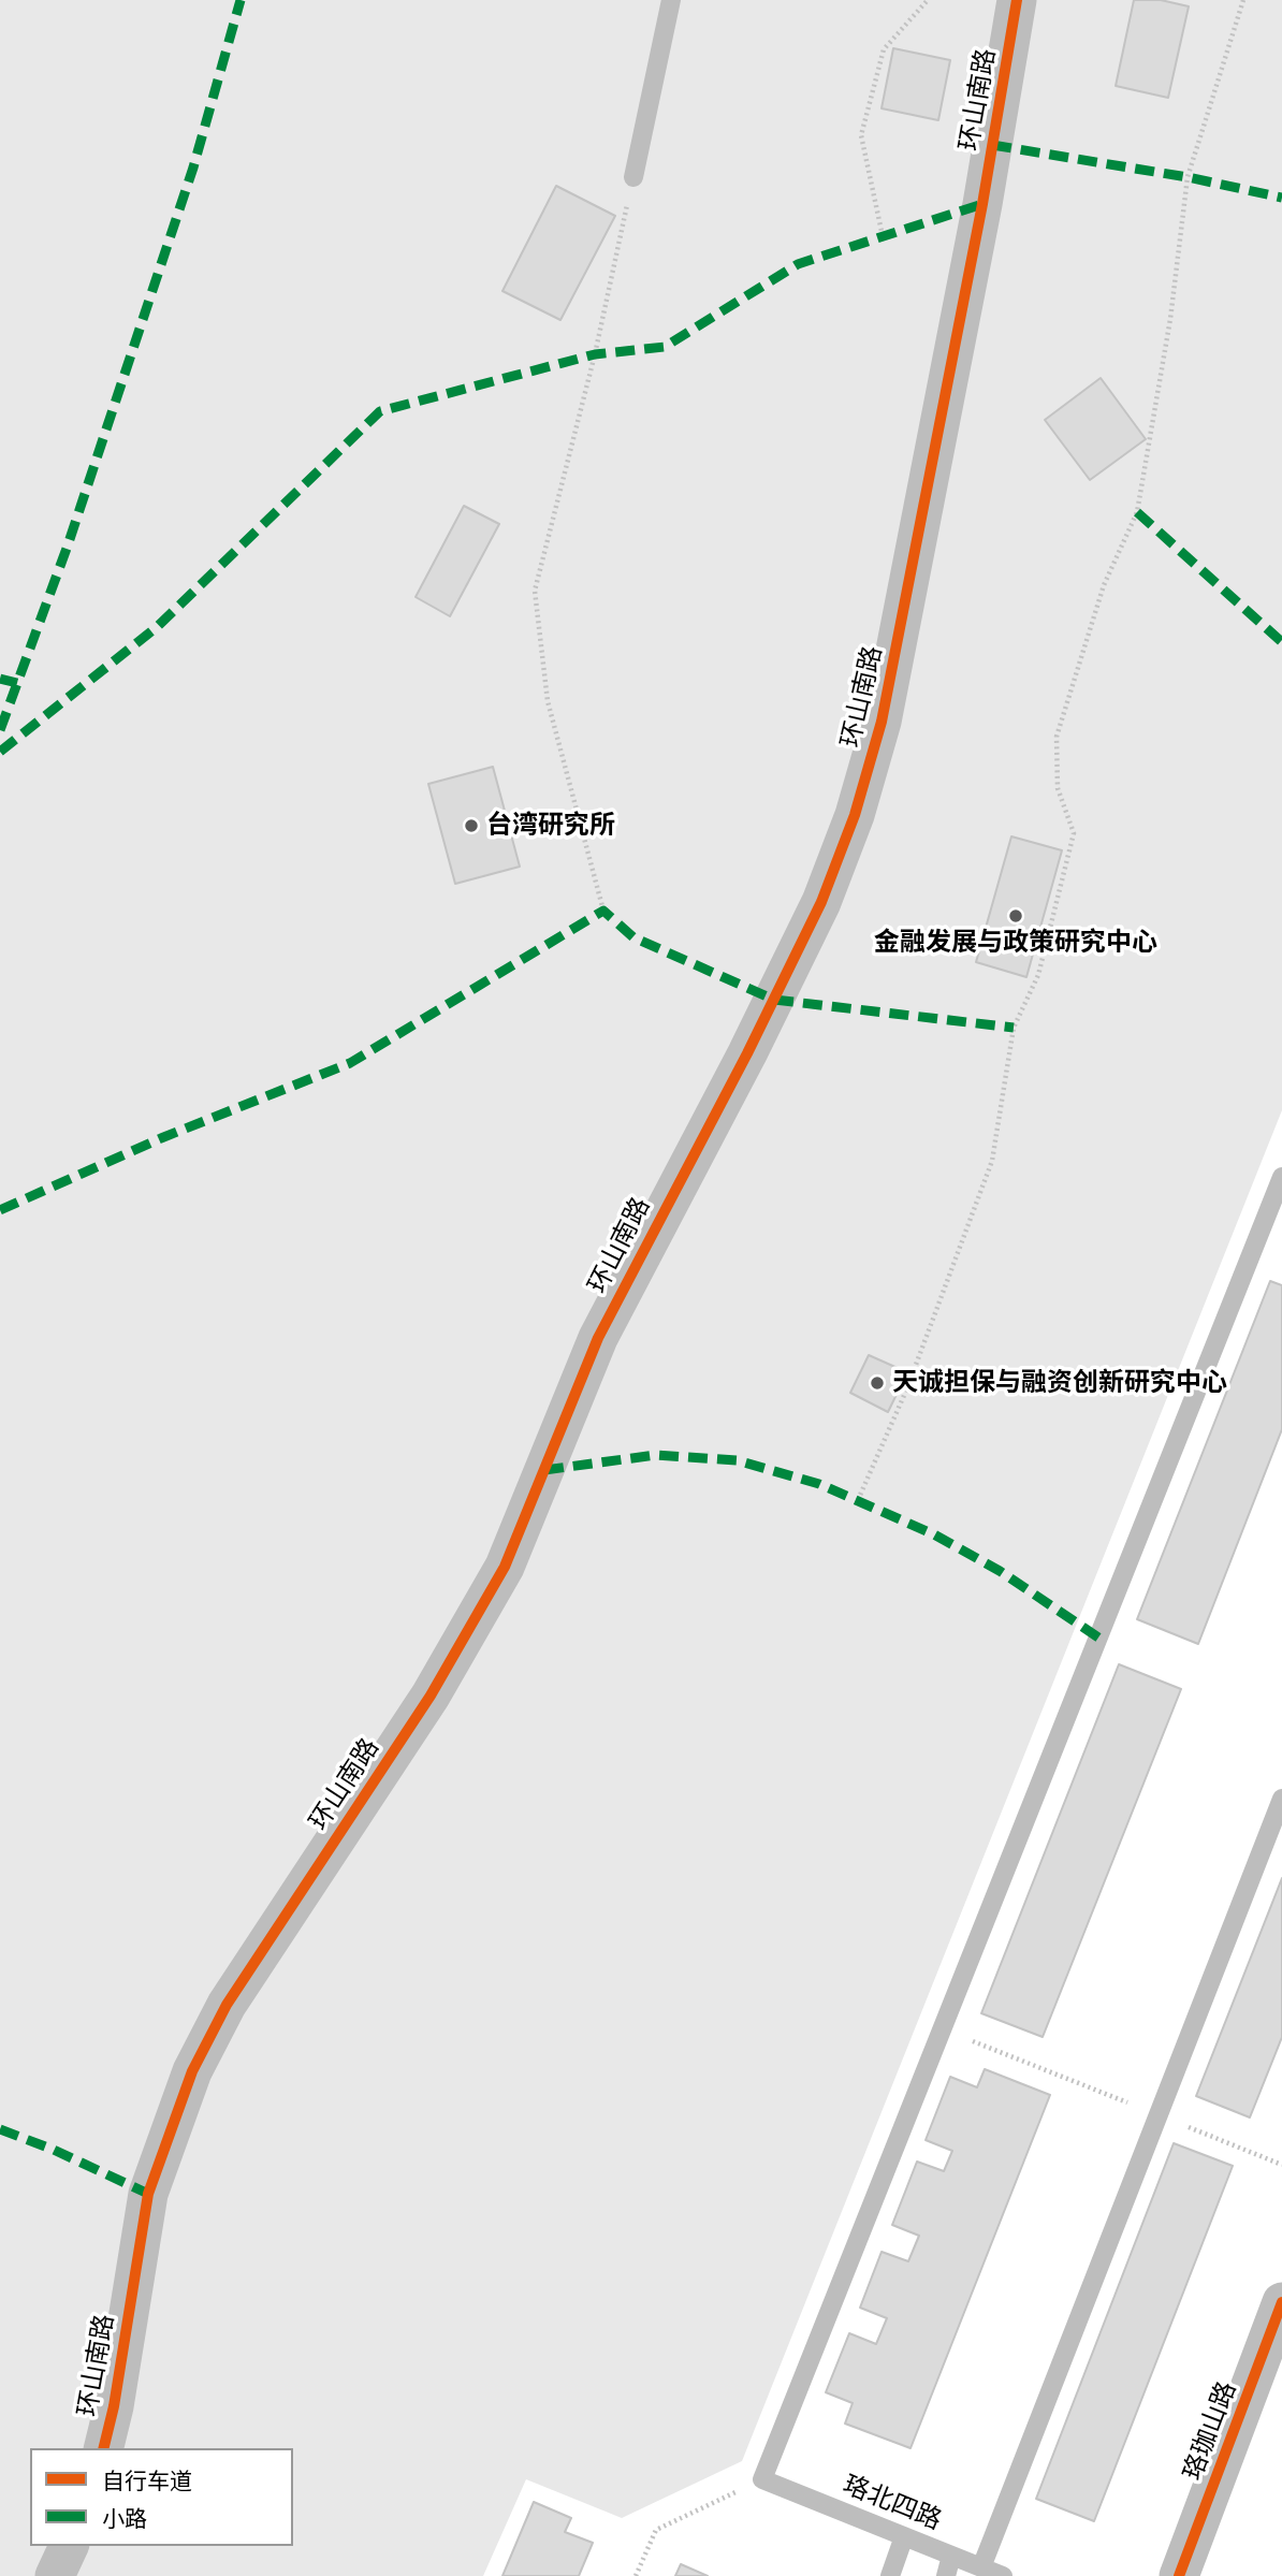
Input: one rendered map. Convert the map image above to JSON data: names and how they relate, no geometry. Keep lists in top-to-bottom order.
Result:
{
  "streets": {
    "street": ["环山南路", "珞珈山路"],
    "lane": ["珞北四路"]
  },
  "places": ["台湾研究所", "金融发展与政策研究中心", "天诚担保与融资创新研究中心"],
  "legend": ["自行车道", "小路"]
}
